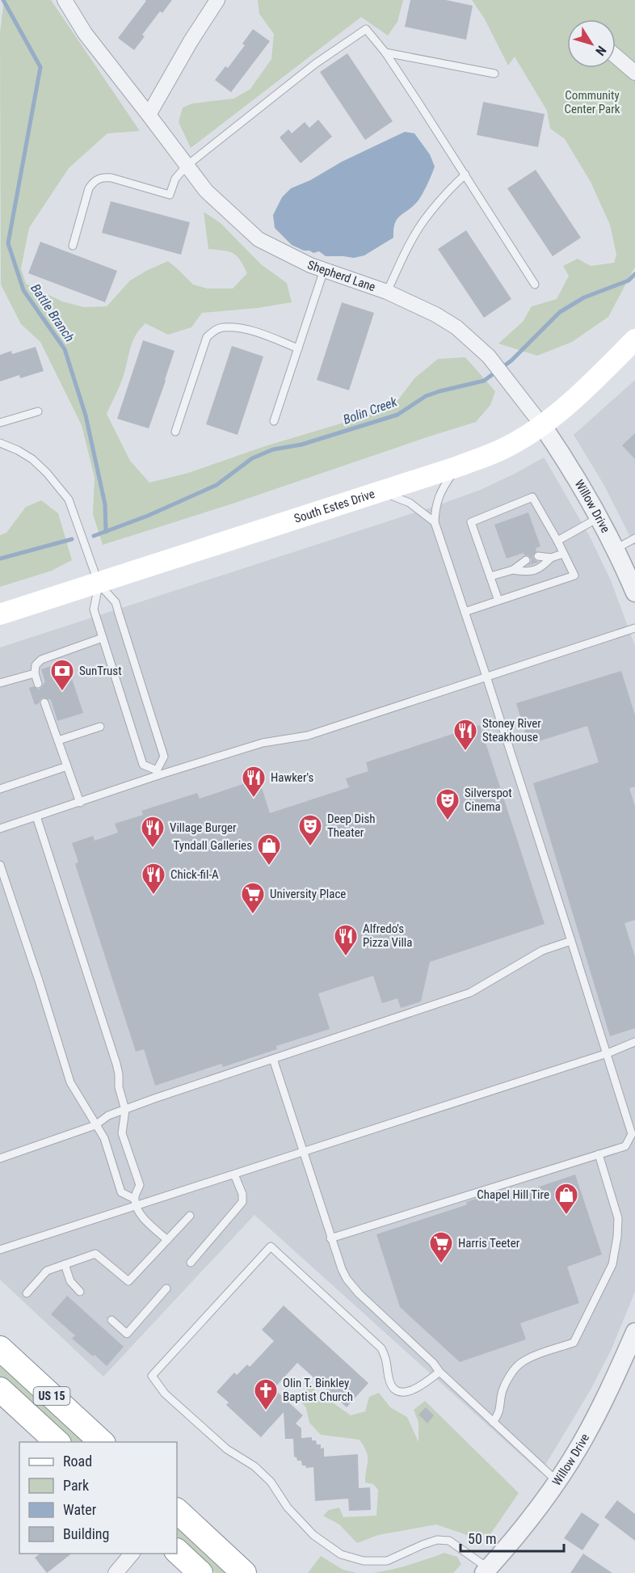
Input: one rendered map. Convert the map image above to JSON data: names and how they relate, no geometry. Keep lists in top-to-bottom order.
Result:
{
  "streets": {
    "highway": ["US 15"],
    "main road": ["South Estes Drive"],
    "street": ["Shepherd Lane", "Willow Drive"]
  },
  "crossings": [
    ["Shepherd Lane", "South Estes Drive"],
    ["Shepherd Lane", "Willow Drive"],
    ["South Estes Drive", "Willow Drive"]
  ],
  "water": ["Battle Branch", "Bolin Creek"],
  "parks": ["Community Center Park"],
  "places": {
    "bank": ["SunTrust"],
    "restaurant": [
      "Stoney River Steakhouse",
      "Hawker's",
      "Village Burger",
      "Chick-fil-A",
      "Alfredo's Pizza Villa"
    ],
    "theatre": ["Silverspot Cinema", "Deep Dish Theater"],
    "shop": ["Tyndall Galleries", "Chapel Hill Tire"],
    "supermarket": ["University Place", "Harris Teeter"],
    "church": ["Olin T. Binkley Baptist Church"]
  },
  "legend": [
    "Road",
    "Park",
    "Water",
    "Building"
  ],
  "scale_bar": "50 m",
  "north": "bottom right"
}
